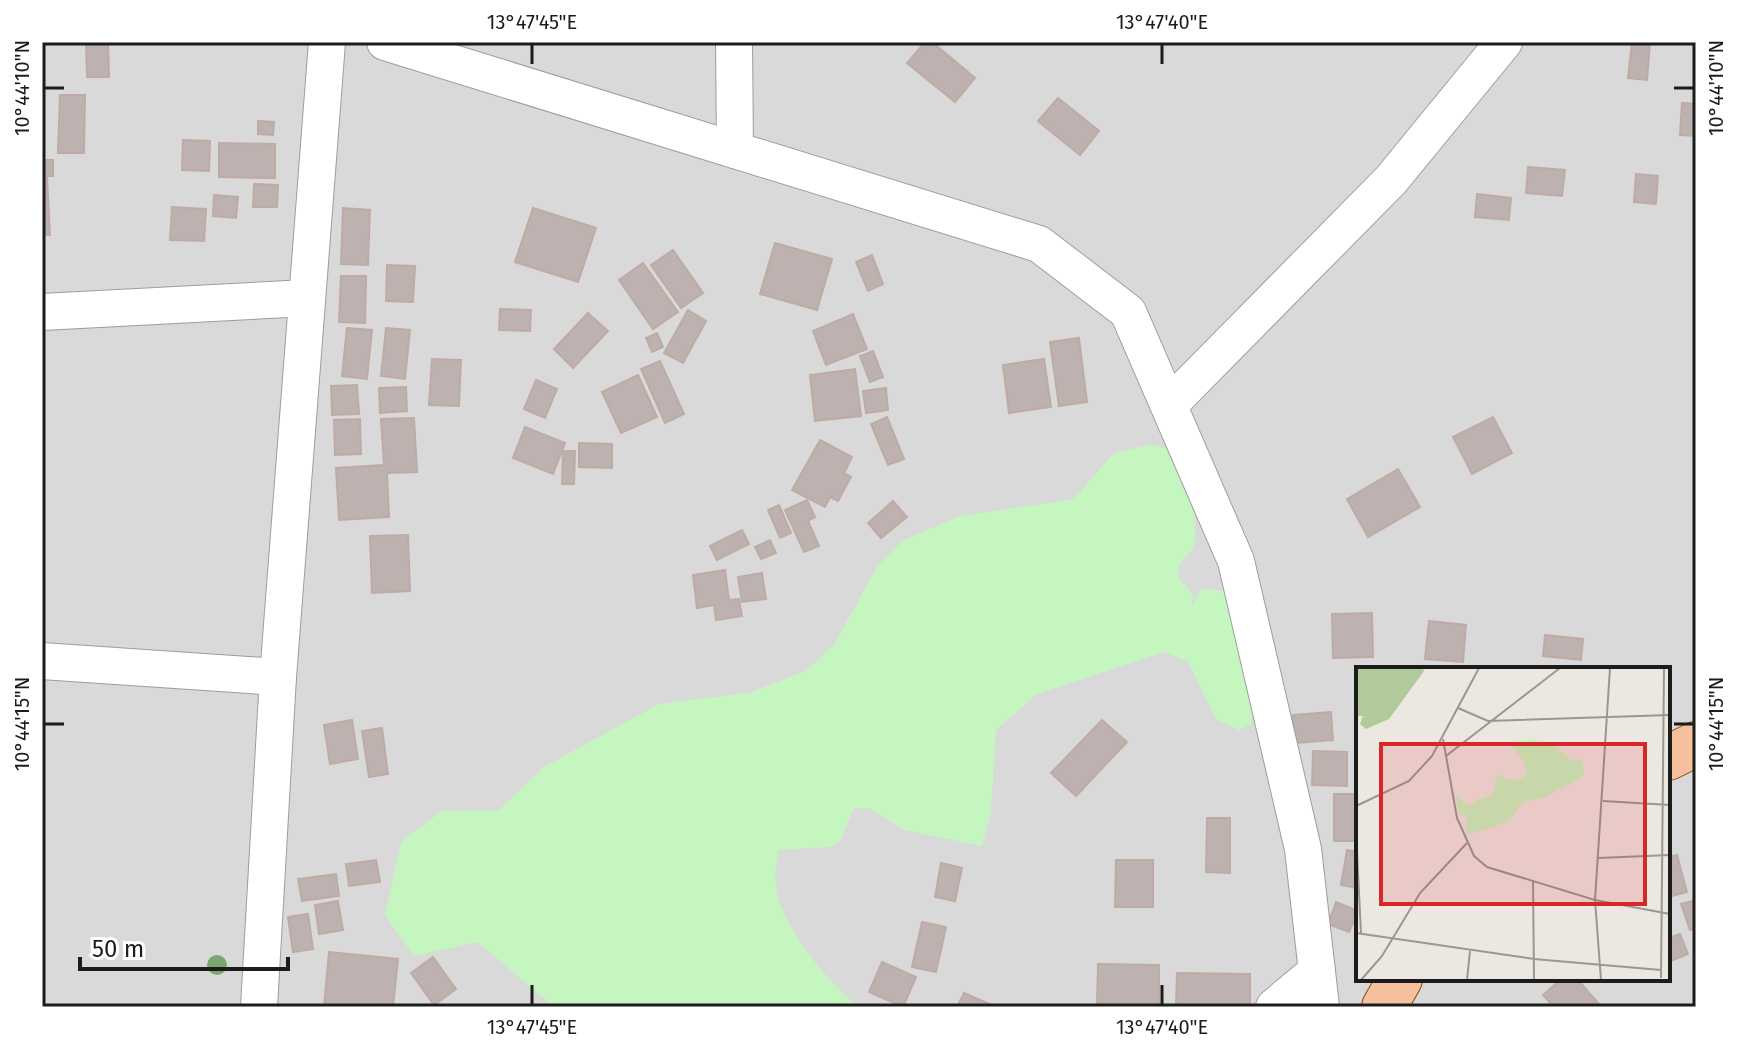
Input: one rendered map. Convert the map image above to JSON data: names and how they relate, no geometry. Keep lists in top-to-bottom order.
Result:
{
  "scale_bar": "50 m",
  "coordinates": [
    "13°47'45\"E",
    "13°47'40\"E",
    "10°44'10\"N",
    "10°44'15\"N"
  ]
}
